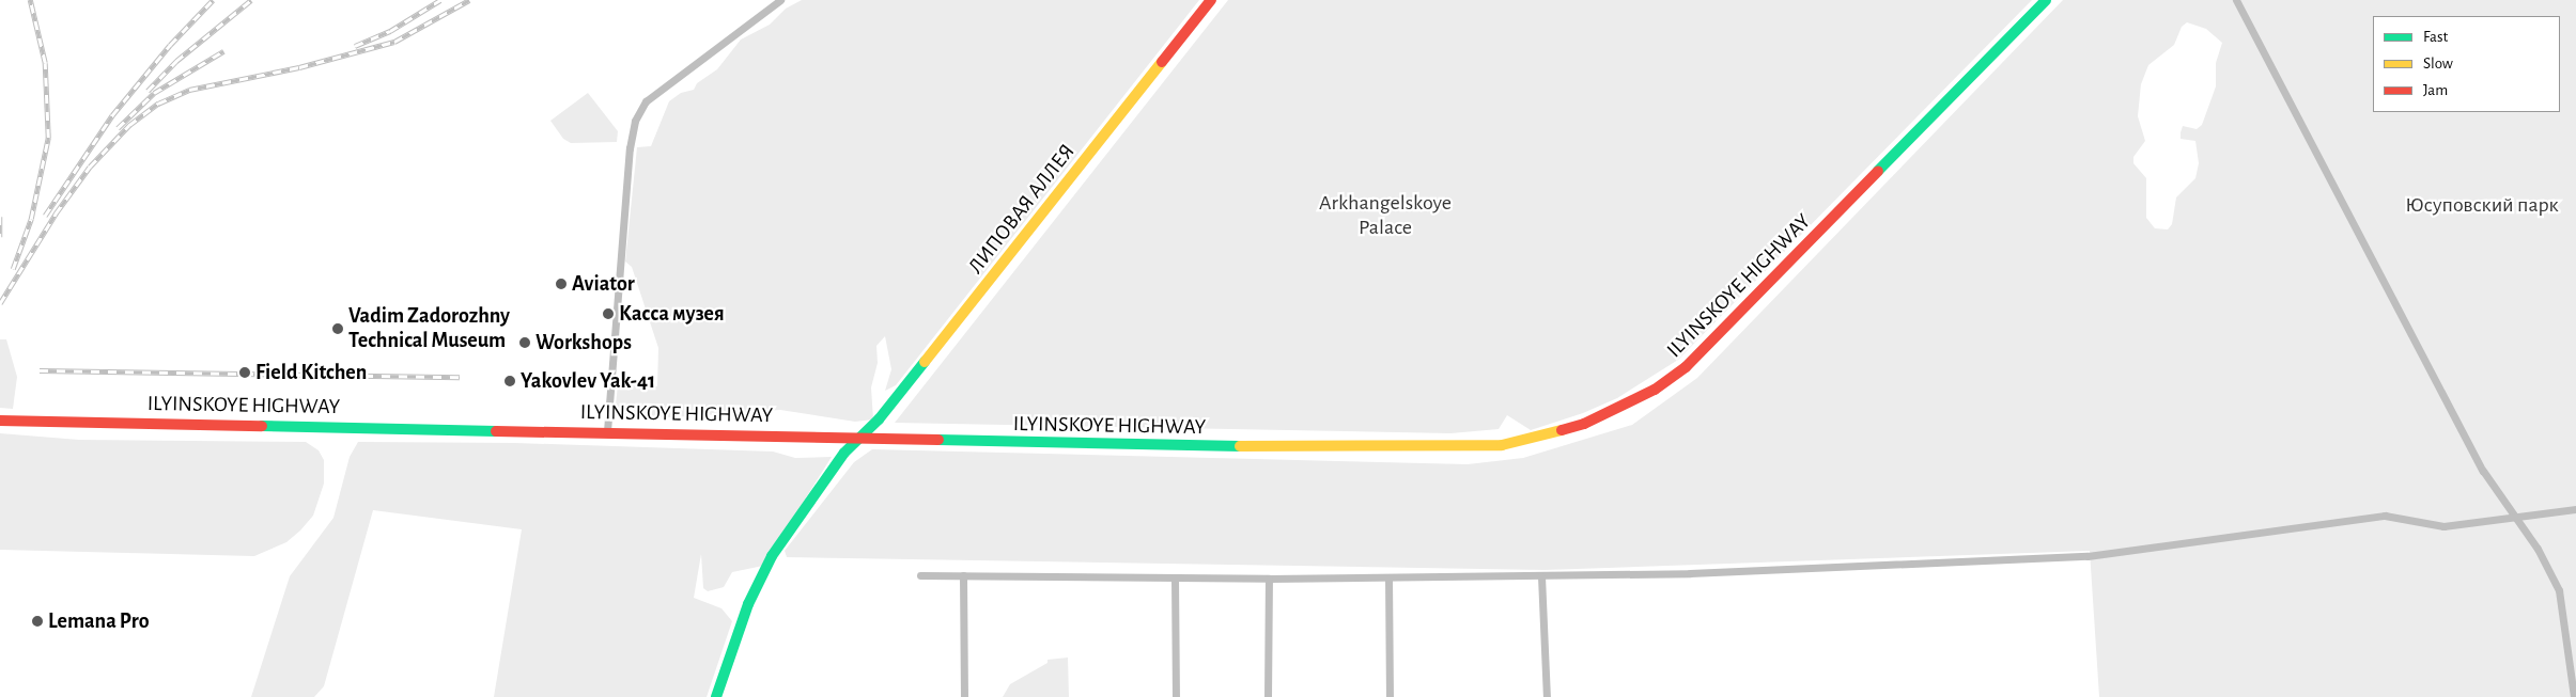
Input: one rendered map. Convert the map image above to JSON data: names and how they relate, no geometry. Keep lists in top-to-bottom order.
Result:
{
  "streets": {
    "main road": ["ЛИПОВАЯ АЛЛЕЯ", "ILYINSKOYE HIGHWAY"]
  },
  "crossings": [
    ["ЛИПОВАЯ АЛЛЕЯ", "ILYINSKOYE HIGHWAY"]
  ],
  "parks": ["Arkhangelskoye Palace", "Юсуповский парк"],
  "places": [
    "Aviator",
    "Касса музея",
    "Vadim Zadorozhny Technical Museum",
    "Workshops",
    "Field Kitchen",
    "Yakovlev Yak-41",
    "Lemana Pro"
  ],
  "legend": ["Fast", "Slow", "Jam"]
}
